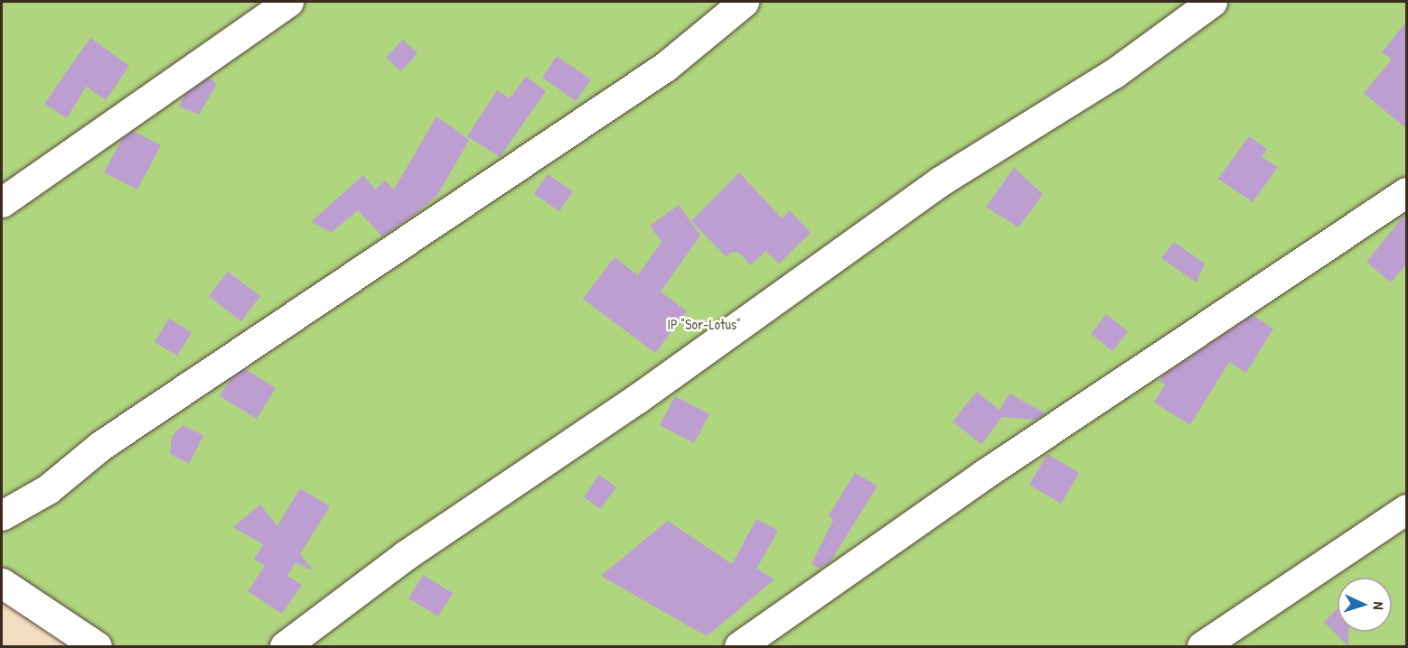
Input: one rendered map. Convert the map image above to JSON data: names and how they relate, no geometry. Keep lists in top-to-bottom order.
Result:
{
  "parks": ["IP \"Sor-Lotus\""],
  "north": "right"
}
